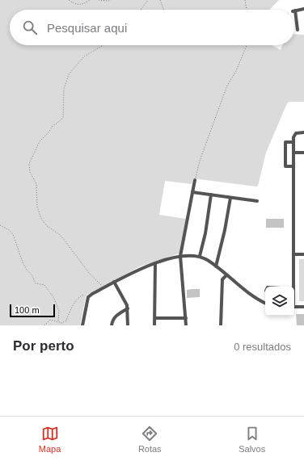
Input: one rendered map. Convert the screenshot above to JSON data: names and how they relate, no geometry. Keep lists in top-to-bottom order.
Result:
{
  "scale_bar": "100 m",
  "page": {
    "search": "Pesquisar aqui",
    "scale": "100 m",
    "heading": ["Por perto", "0 resultados"],
    "nav": ["Mapa", "Rotas", "Salvos"]
  }
}
